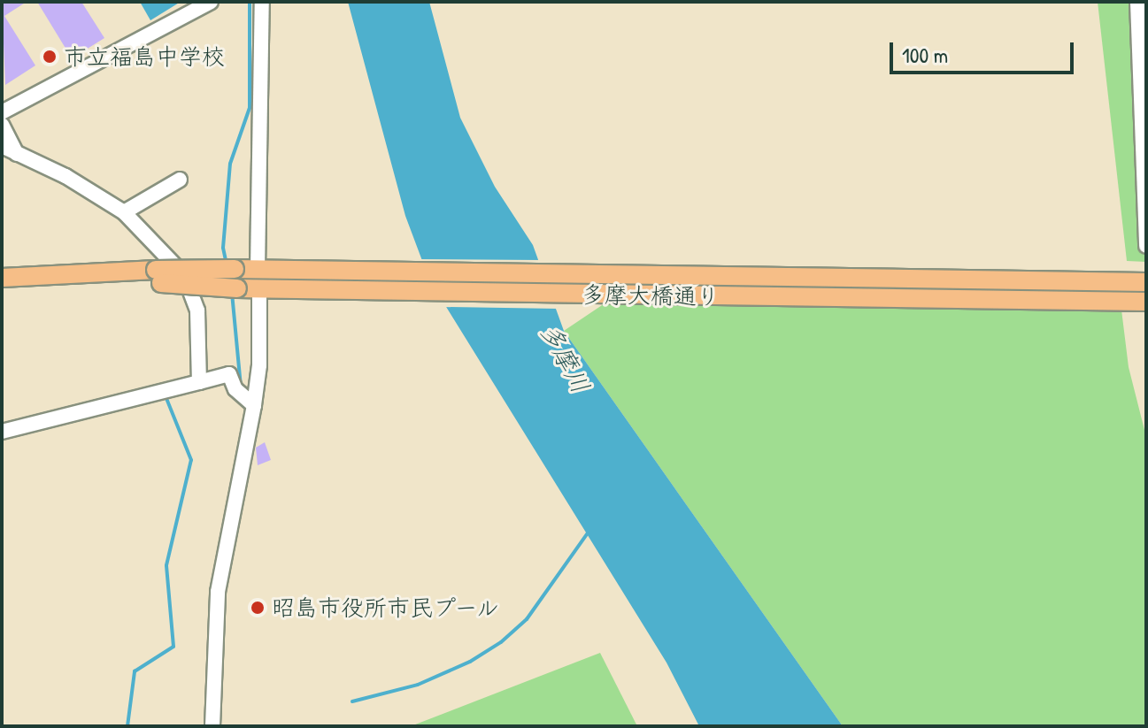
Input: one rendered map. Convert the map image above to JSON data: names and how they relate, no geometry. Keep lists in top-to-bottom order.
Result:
{
  "streets": {
    "main road": ["多摩大橋通り"]
  },
  "water": ["多摩川"],
  "places": ["市立福島中学校", "昭島市役所市民プール"],
  "scale_bar": "100 m"
}
